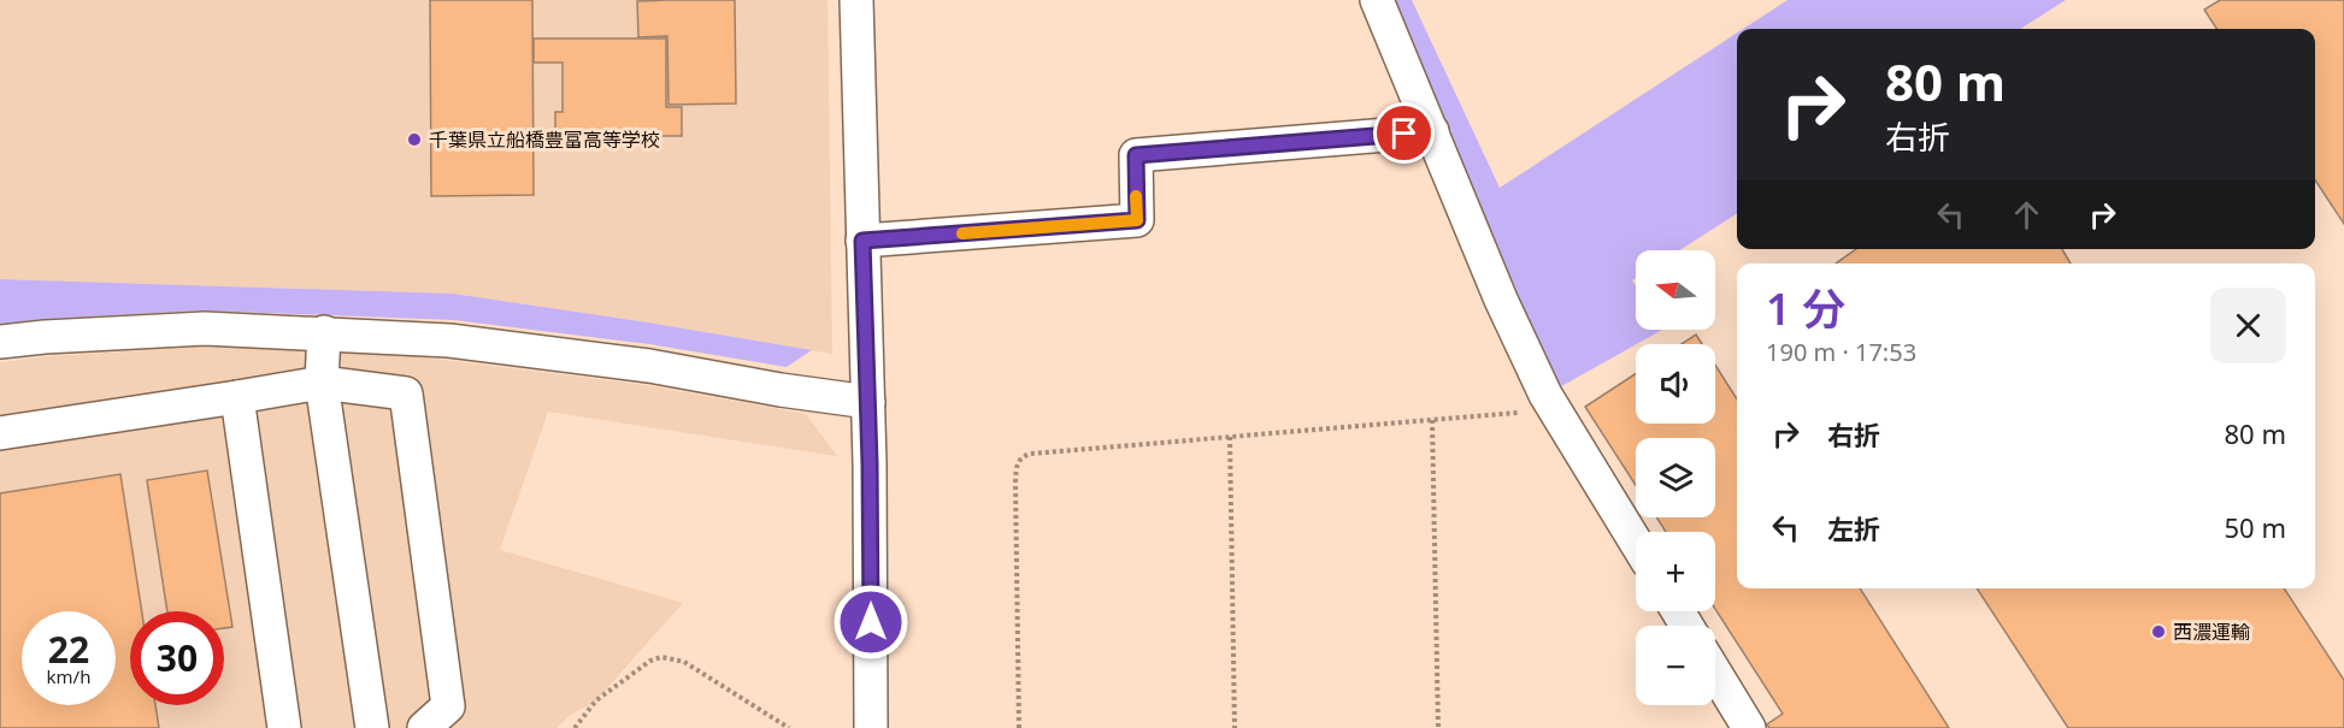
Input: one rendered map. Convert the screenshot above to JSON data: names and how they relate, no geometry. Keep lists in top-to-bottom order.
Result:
{
  "places": ["千葉県立船橋豊富高等学校", "西濃運輸"],
  "north": "left",
  "page": {
    "turn": ["80 m", "右折"],
    "map_buttons": ["+", "−"],
    "heading": ["1 分", "190 m · 17:53"],
    "list": [
      {
        "name": "右折",
        "value": "80 m"
      },
      {
        "name": "左折",
        "value": "50 m"
      }
    ],
    "speed": "22 km/h",
    "limit": "30"
  }
}
